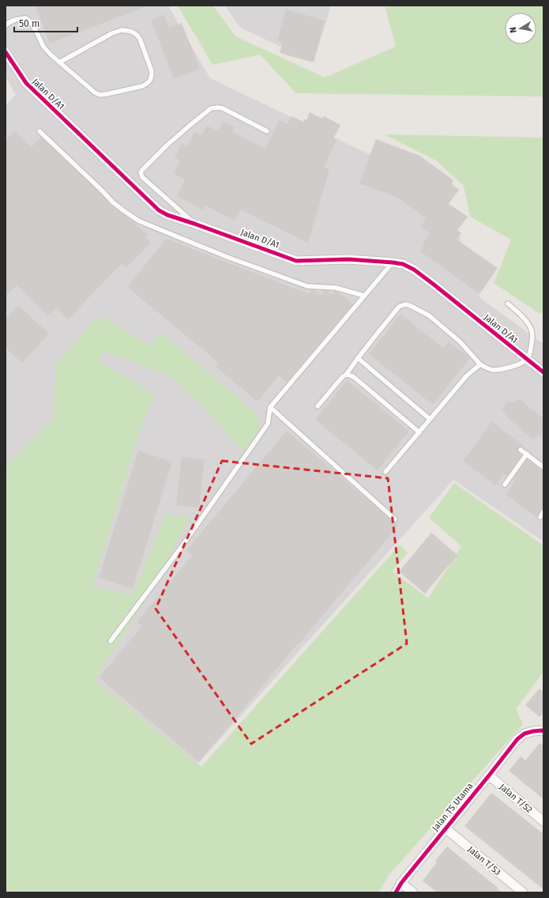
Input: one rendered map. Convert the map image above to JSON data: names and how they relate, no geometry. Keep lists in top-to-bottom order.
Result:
{
  "streets": {
    "street": [
      "Jalan D/A1",
      "Jalan T/S2",
      "Jalan TS Utama",
      "Jalan T/S3"
    ]
  },
  "crossings": [
    ["Jalan T/S2", "Jalan TS Utama"],
    ["Jalan TS Utama", "Jalan T/S3"]
  ],
  "scale_bar": "50 m",
  "north": "left"
}
